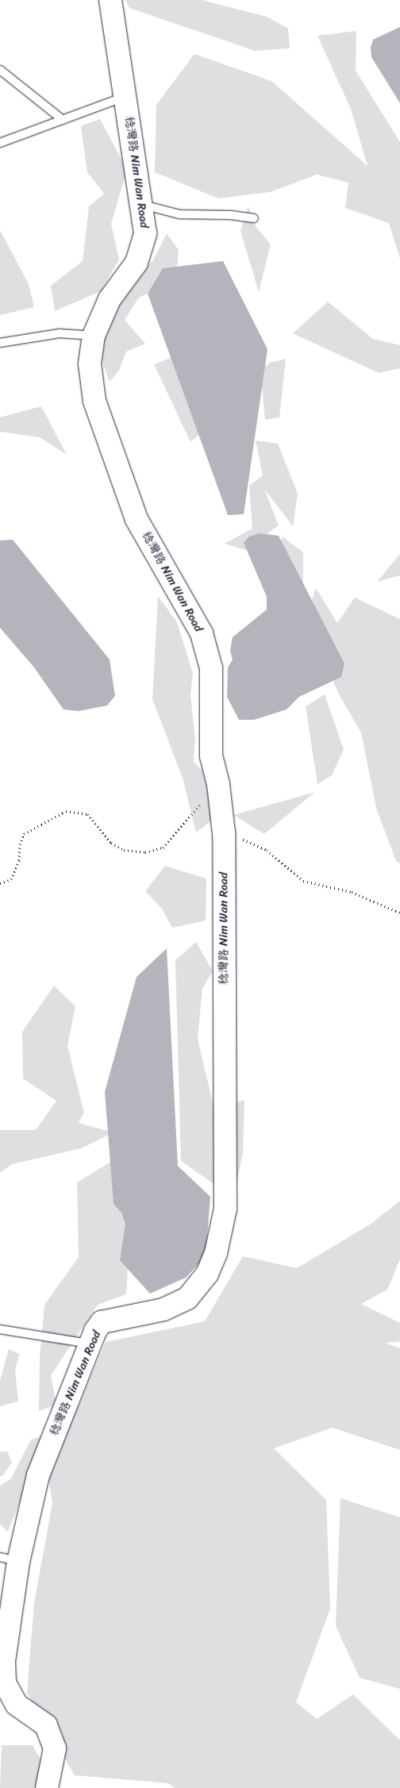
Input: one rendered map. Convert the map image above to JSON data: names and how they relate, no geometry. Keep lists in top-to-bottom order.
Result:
{
  "streets": {
    "street": ["稔灣路 Nim Wan Road"]
  }
}
